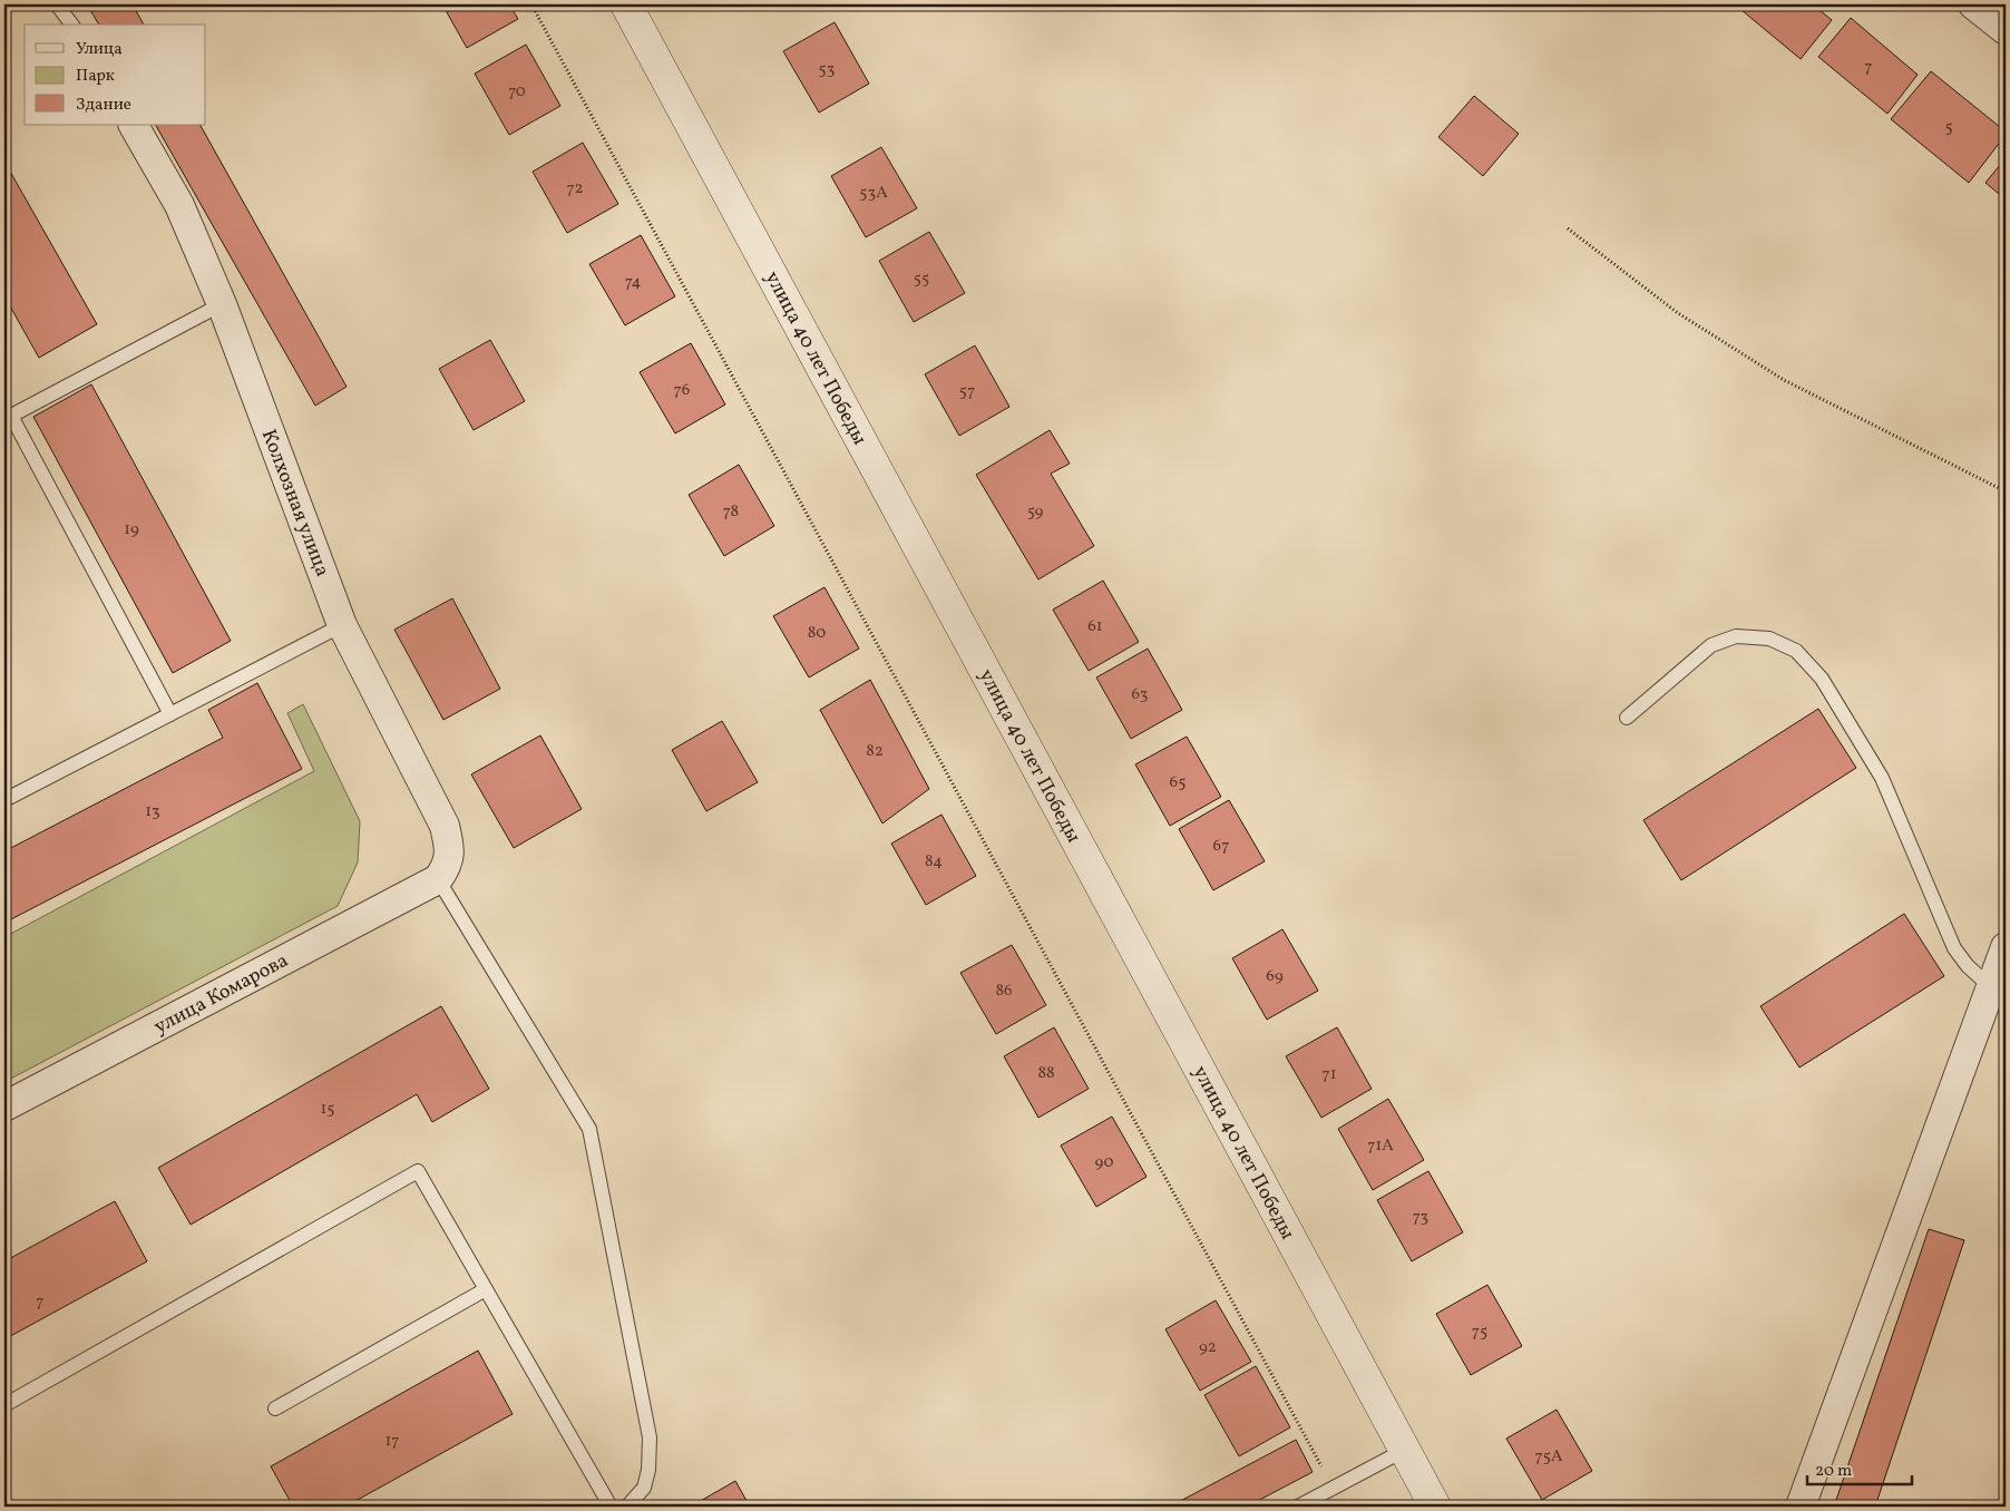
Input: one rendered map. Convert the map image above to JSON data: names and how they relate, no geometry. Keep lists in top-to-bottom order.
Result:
{
  "streets": {
    "street": ["улица 40 лет Победы", "Колхозная улица", "улица Комарова"]
  },
  "crossings": [
    ["Колхозная улица", "улица Комарова"]
  ],
  "house_numbers": [
    "7",
    "53",
    "70",
    "5",
    "72",
    "53А",
    "55",
    "74",
    "76",
    "57",
    "78",
    "59",
    "19",
    "61",
    "80",
    "63",
    "82",
    "65",
    "13",
    "67",
    "84",
    "69",
    "86",
    "88",
    "71",
    "15",
    "71А",
    "90",
    "73",
    "7",
    "75",
    "92",
    "17",
    "75А"
  ],
  "legend": ["Улица", "Парк", "Здание"],
  "scale_bar": "20 m"
}
